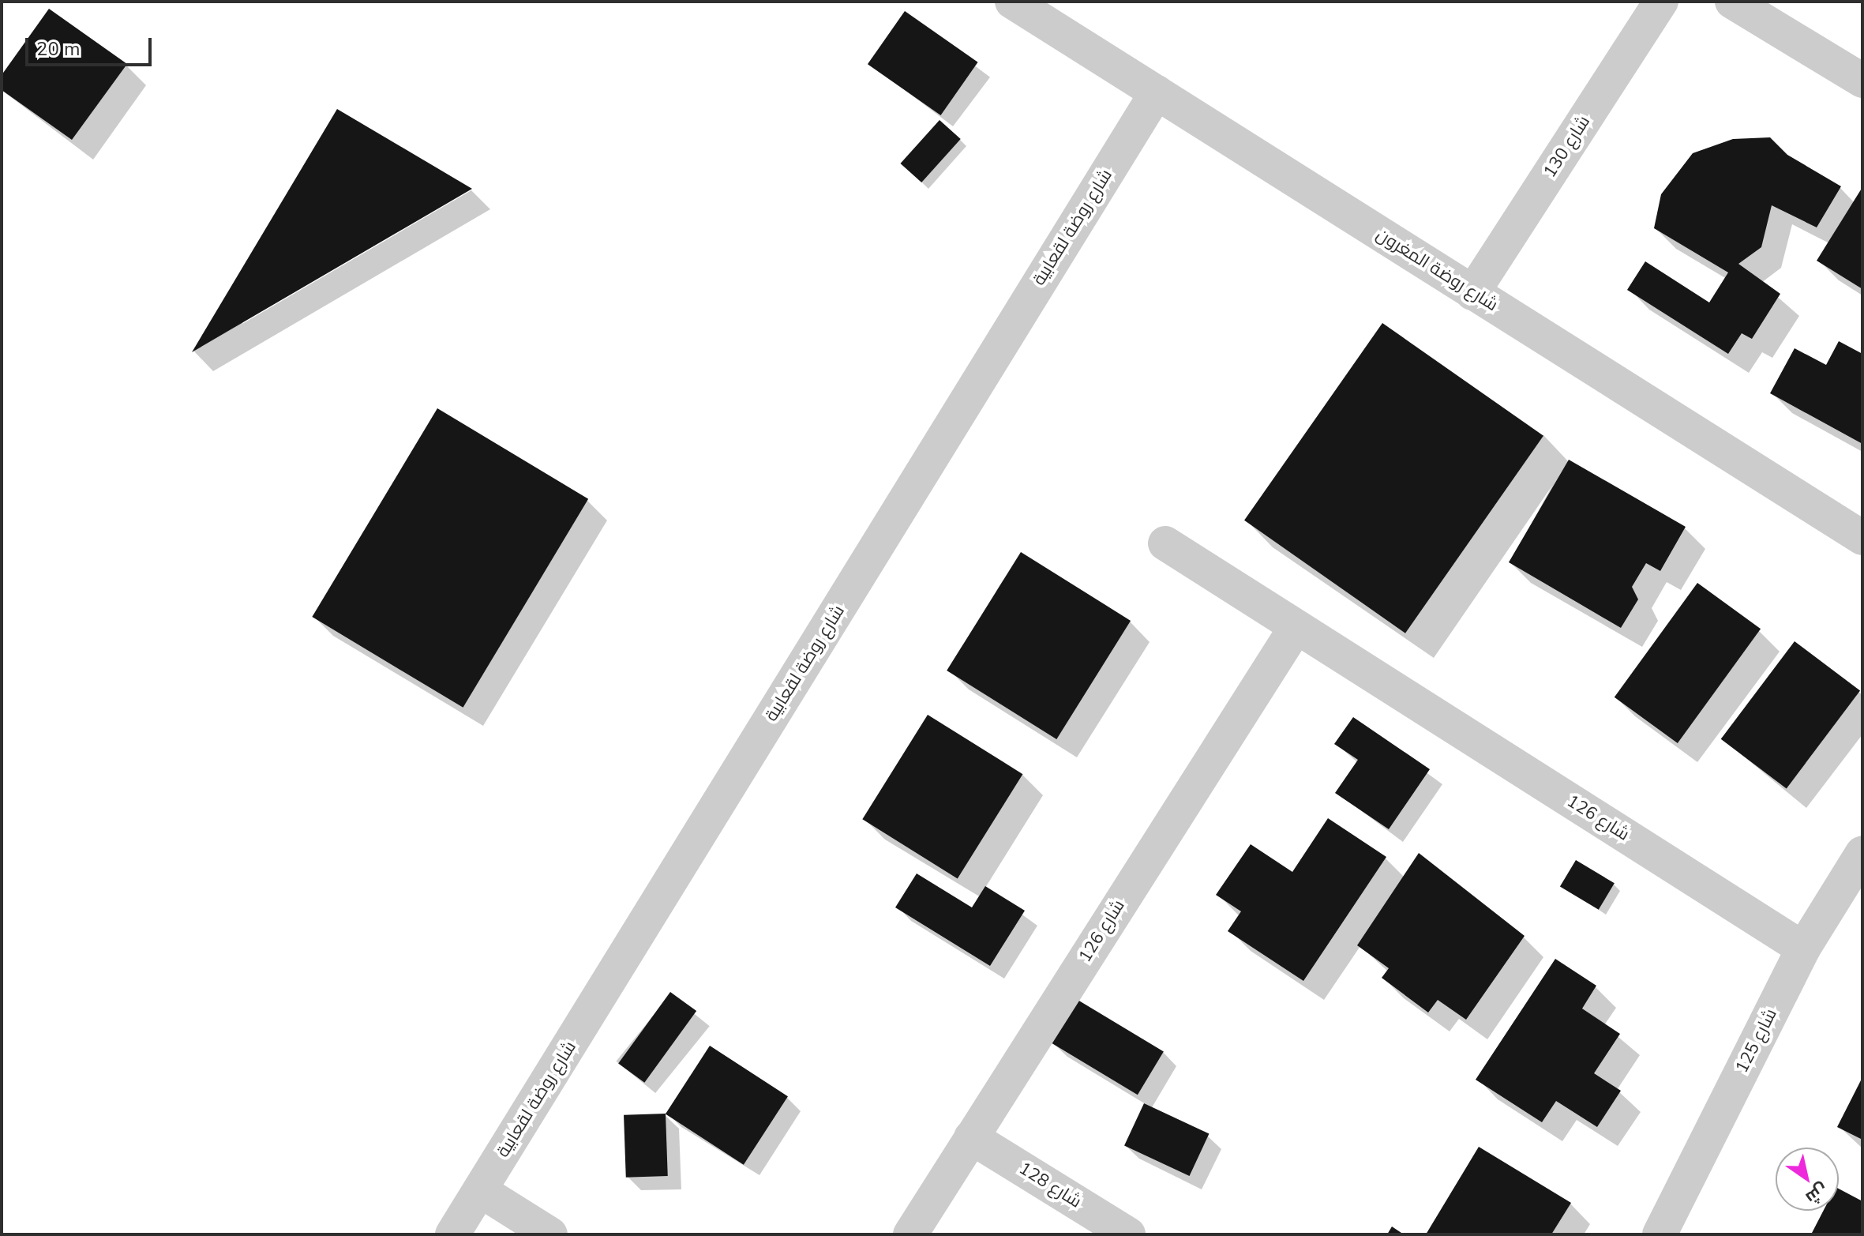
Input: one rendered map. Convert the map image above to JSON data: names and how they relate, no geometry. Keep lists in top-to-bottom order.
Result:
{
  "streets": {
    "street": [
      "شارع 130",
      "شارع روضة لقعابية",
      "شارع روضة المغرون",
      "شارع 126",
      "شارع 125",
      "شارع 128"
    ]
  },
  "crossings": [
    ["شارع 130", "شارع روضة المغرون"],
    ["شارع روضة لقعابية", "شارع روضة المغرون"],
    ["شارع 126", "شارع 125"],
    ["شارع 126", "شارع 128"]
  ],
  "scale_bar": "20 m",
  "north": "bottom right"
}
